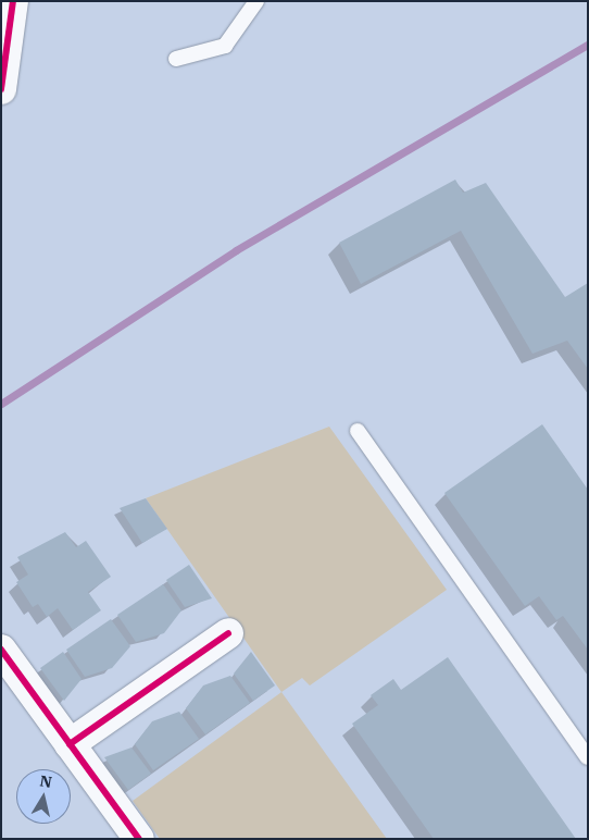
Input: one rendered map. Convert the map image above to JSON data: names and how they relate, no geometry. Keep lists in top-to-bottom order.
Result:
{
  "north": "top"
}
